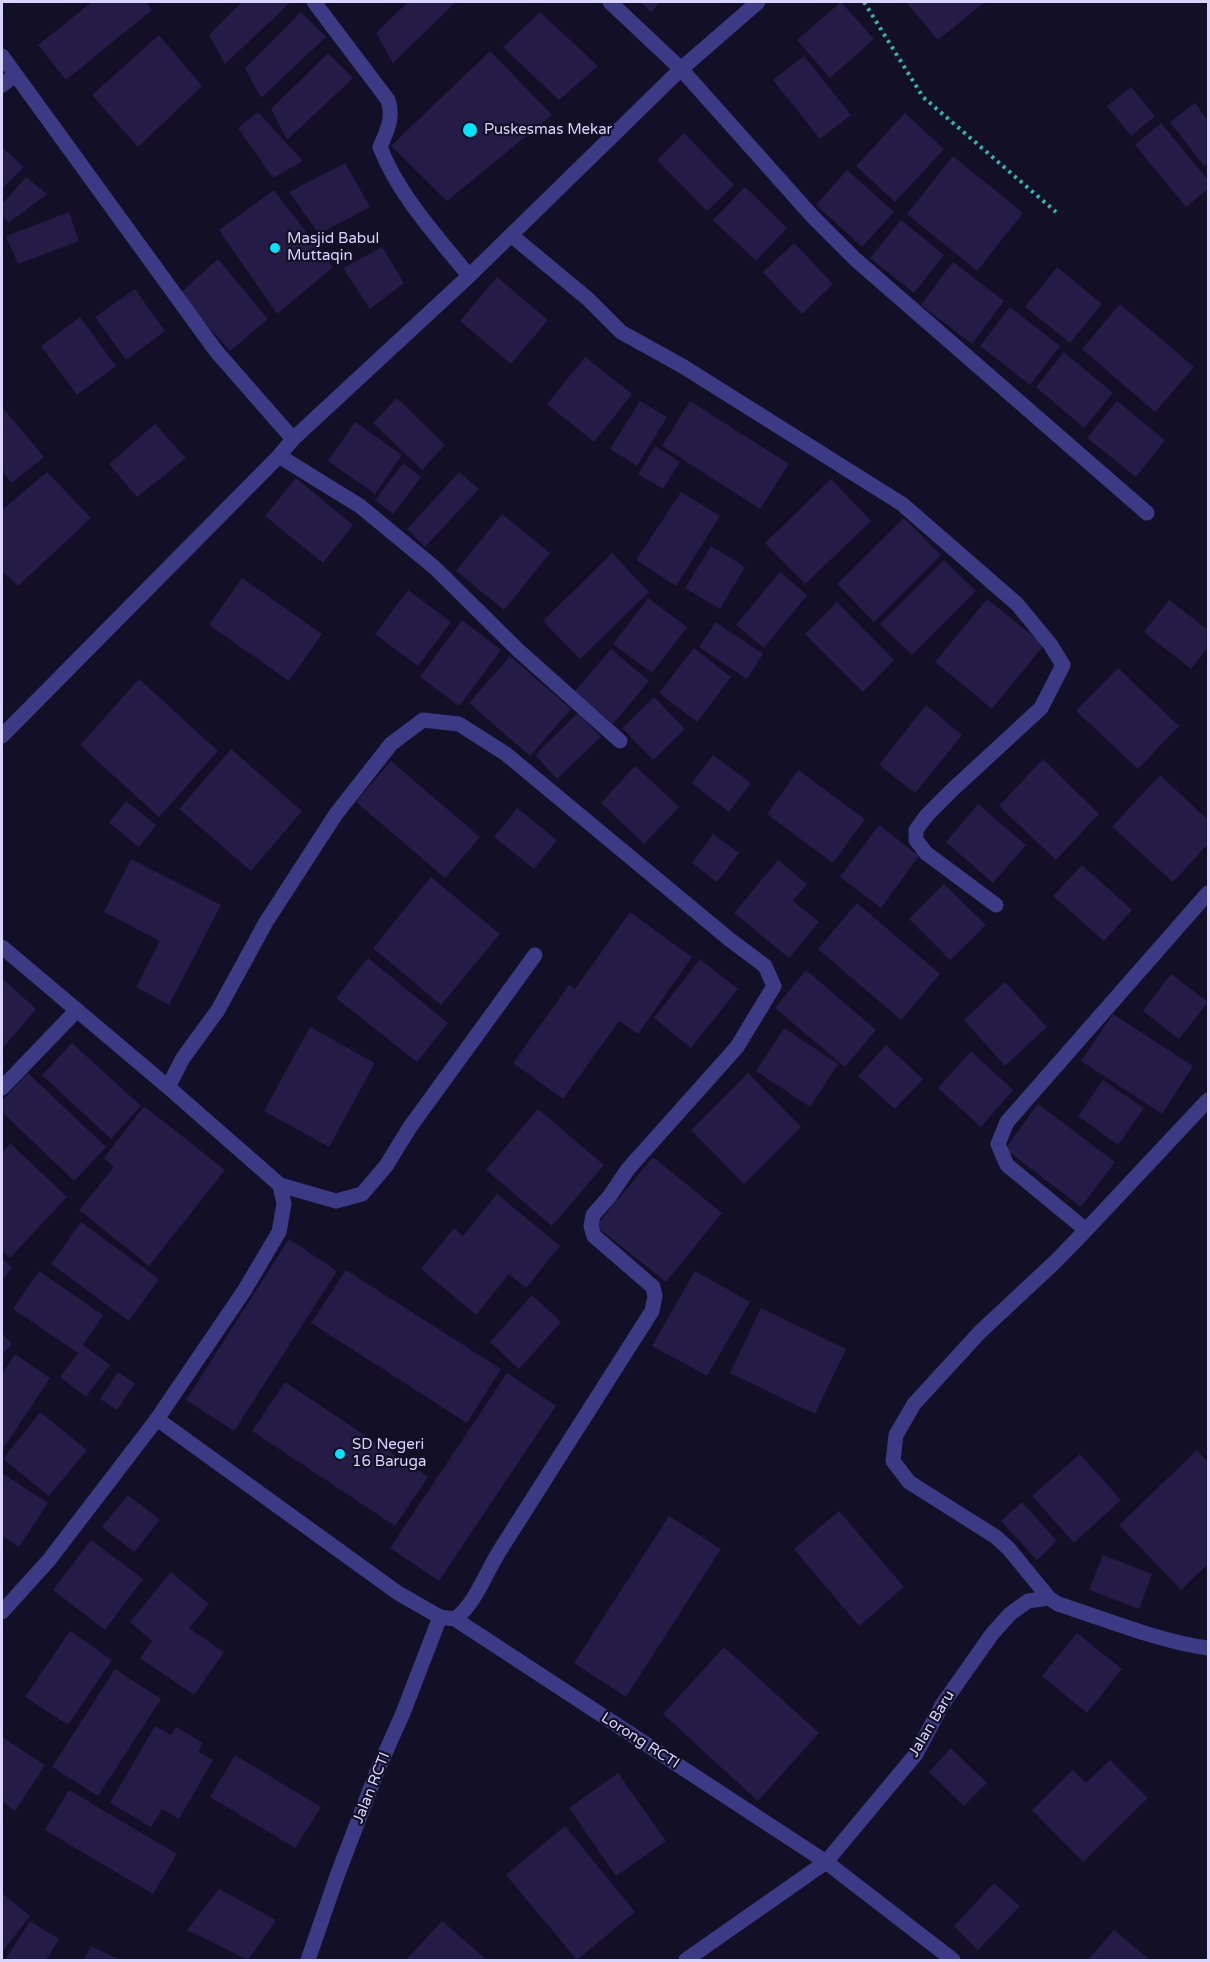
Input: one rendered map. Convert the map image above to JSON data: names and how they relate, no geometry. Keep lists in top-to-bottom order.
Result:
{
  "streets": {
    "street": ["Jalan Baru", "Lorong RCTI", "Jalan RCTI"]
  },
  "crossings": [
    ["Jalan Baru", "Lorong RCTI"],
    ["Lorong RCTI", "Jalan RCTI"]
  ],
  "places": ["Puskesmas Mekar", "Masjid Babul Muttaqin", "SD Negeri 16 Baruga"]
}
